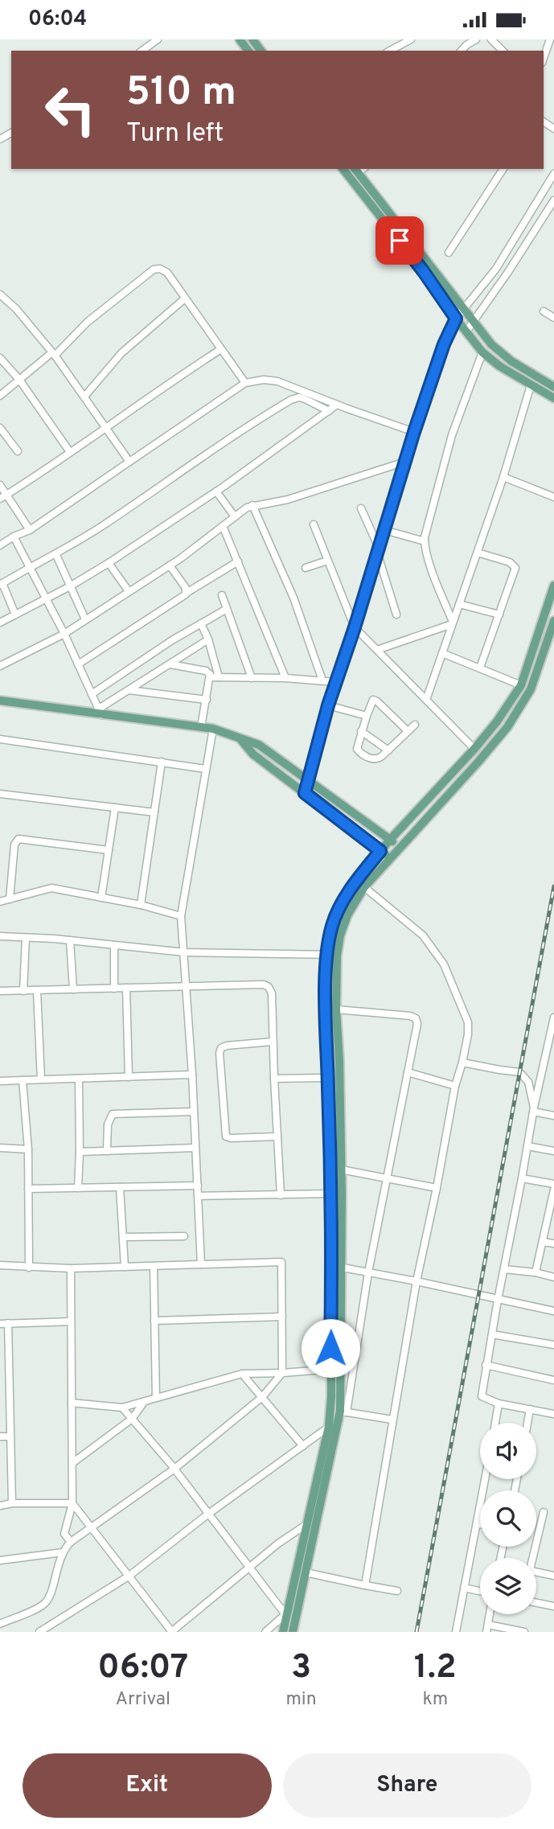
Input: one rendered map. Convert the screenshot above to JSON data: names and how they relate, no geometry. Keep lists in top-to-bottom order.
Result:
{
  "page": {
    "status": "06:04",
    "turn": ["510 m", "Turn left"],
    "eta": [
      "06:07",
      "Arrival",
      "3",
      "min",
      "1.2",
      "km"
    ],
    "buttons": ["Exit", "Share"]
  }
}
